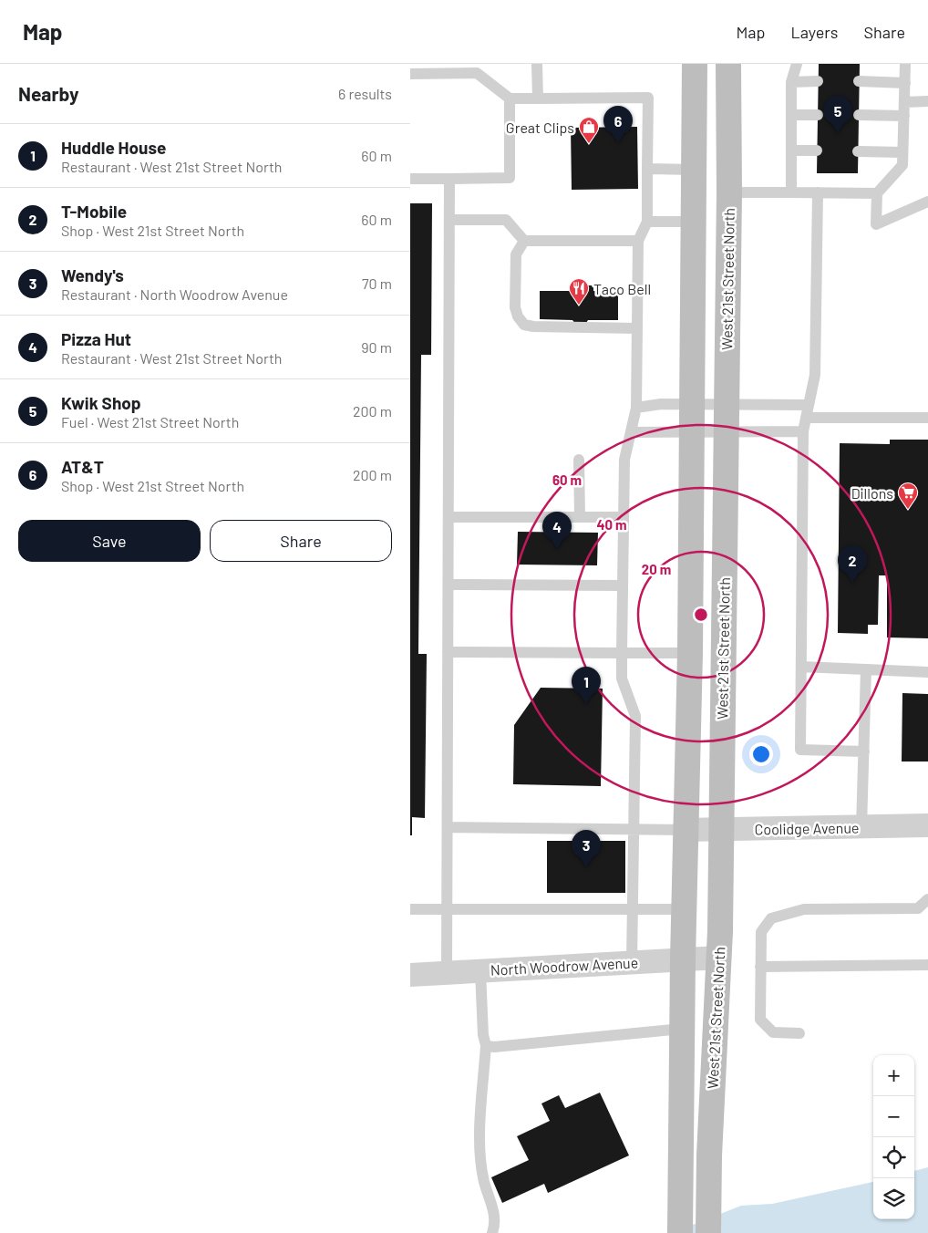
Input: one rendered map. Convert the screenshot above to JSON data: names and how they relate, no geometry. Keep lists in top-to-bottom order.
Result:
{
  "streets": {
    "main road": ["West 21st Street North"],
    "street": ["Coolidge Avenue", "North Woodrow Avenue"]
  },
  "crossings": [
    ["West 21st Street North", "Coolidge Avenue"],
    ["West 21st Street North", "North Woodrow Avenue"]
  ],
  "places": {
    "shop": ["Great Clips"],
    "restaurant": ["Taco Bell"],
    "supermarket": ["Dillons"]
  },
  "page": {
    "header": "Map",
    "nav": ["Map", "Layers", "Share"],
    "heading": ["Nearby", "6 results"],
    "pins": [
      "5",
      "6",
      "4",
      "2",
      "1",
      "3"
    ],
    "list": [
      {
        "mark": "1",
        "name": "Huddle House",
        "note": "Restaurant · West 21st Street North",
        "value": "60 m"
      },
      {
        "mark": "2",
        "name": "T-Mobile",
        "note": "Shop · West 21st Street North",
        "value": "60 m"
      },
      {
        "mark": "3",
        "name": "Wendy's",
        "note": "Restaurant · North Woodrow Avenue",
        "value": "70 m"
      },
      {
        "mark": "4",
        "name": "Pizza Hut",
        "note": "Restaurant · West 21st Street North",
        "value": "90 m"
      },
      {
        "mark": "5",
        "name": "Kwik Shop",
        "note": "Fuel · West 21st Street North",
        "value": "200 m"
      },
      {
        "mark": "6",
        "name": "AT&T",
        "note": "Shop · West 21st Street North",
        "value": "200 m"
      }
    ],
    "buttons": ["Save", "Share"],
    "map_buttons": ["+", "−"]
  },
  "rings": ["60 m", "40 m", "20 m"]
}
